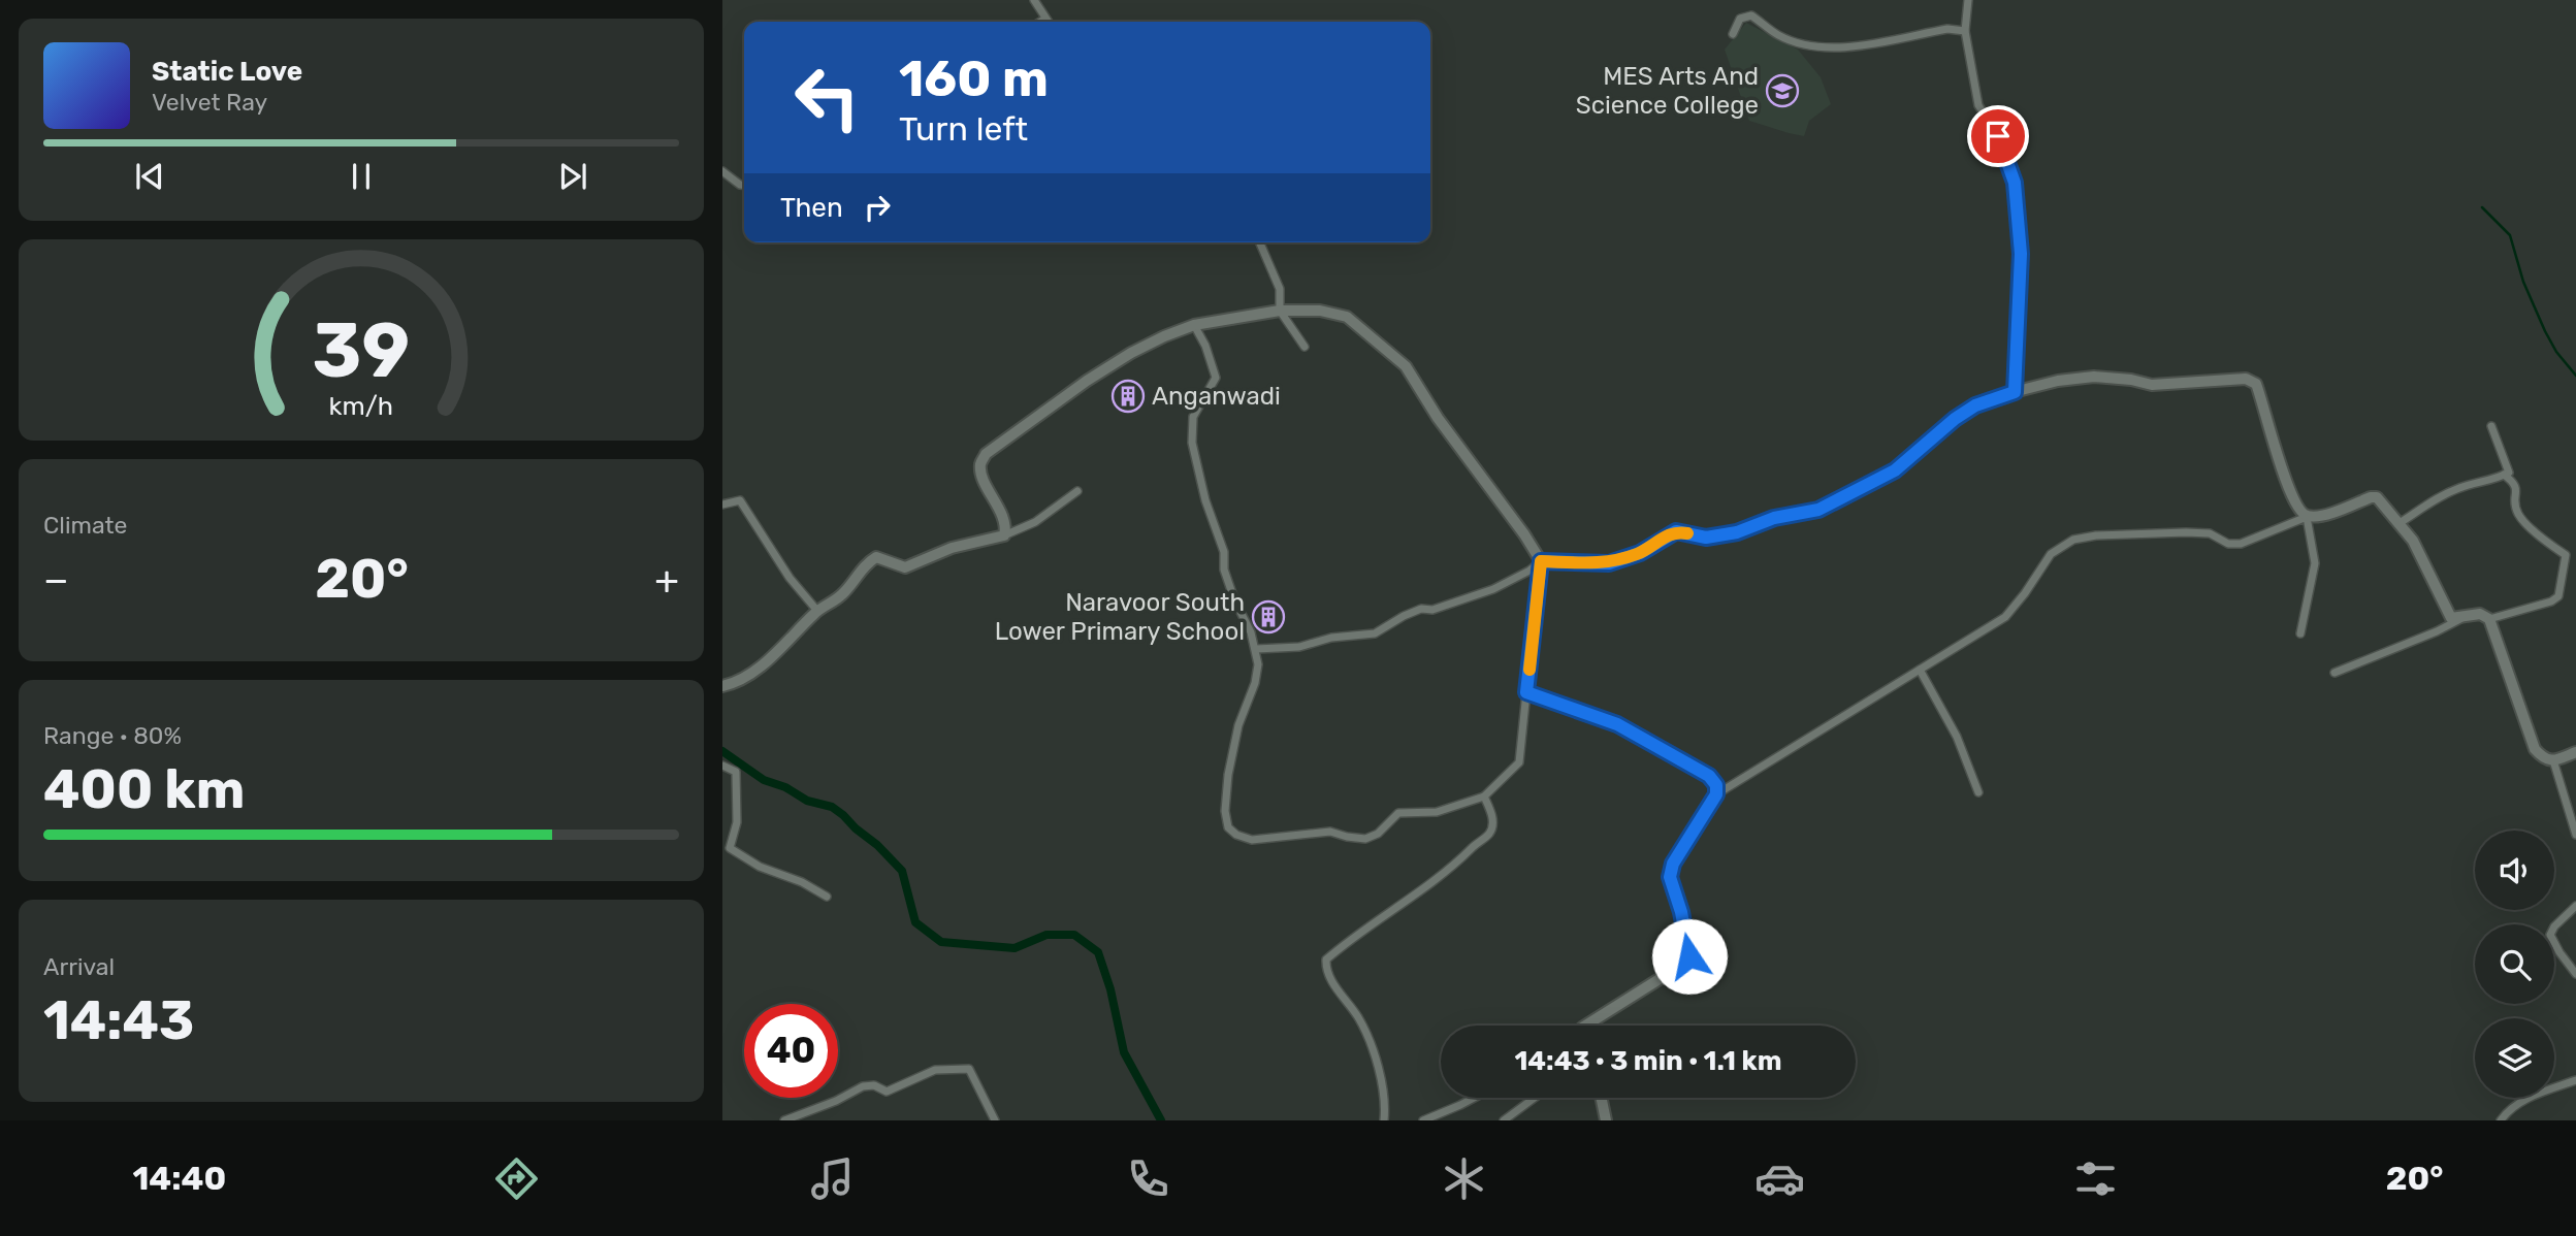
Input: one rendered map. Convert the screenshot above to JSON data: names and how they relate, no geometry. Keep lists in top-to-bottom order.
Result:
{
  "places": {
    "school or university": ["MES Arts And Science College"],
    "building": ["Anganwadi", "Naravoor South Lower Primary School"]
  },
  "page": {
    "turn": ["160 m", "Turn left"],
    "song": ["Static Love", "Velvet Ray"],
    "then": "Then",
    "tile": [
      "Climate",
      ["Range · 80%", "400 km"],
      ["Arrival", "14:43"]
    ],
    "heat": ["−", "20°", "+"],
    "limit": "40",
    "trip": "14:43 · 3 min · 1.1 km",
    "tabs": ["14:40", "20°"],
    "gauge": ["39", "km/h"]
  }
}
